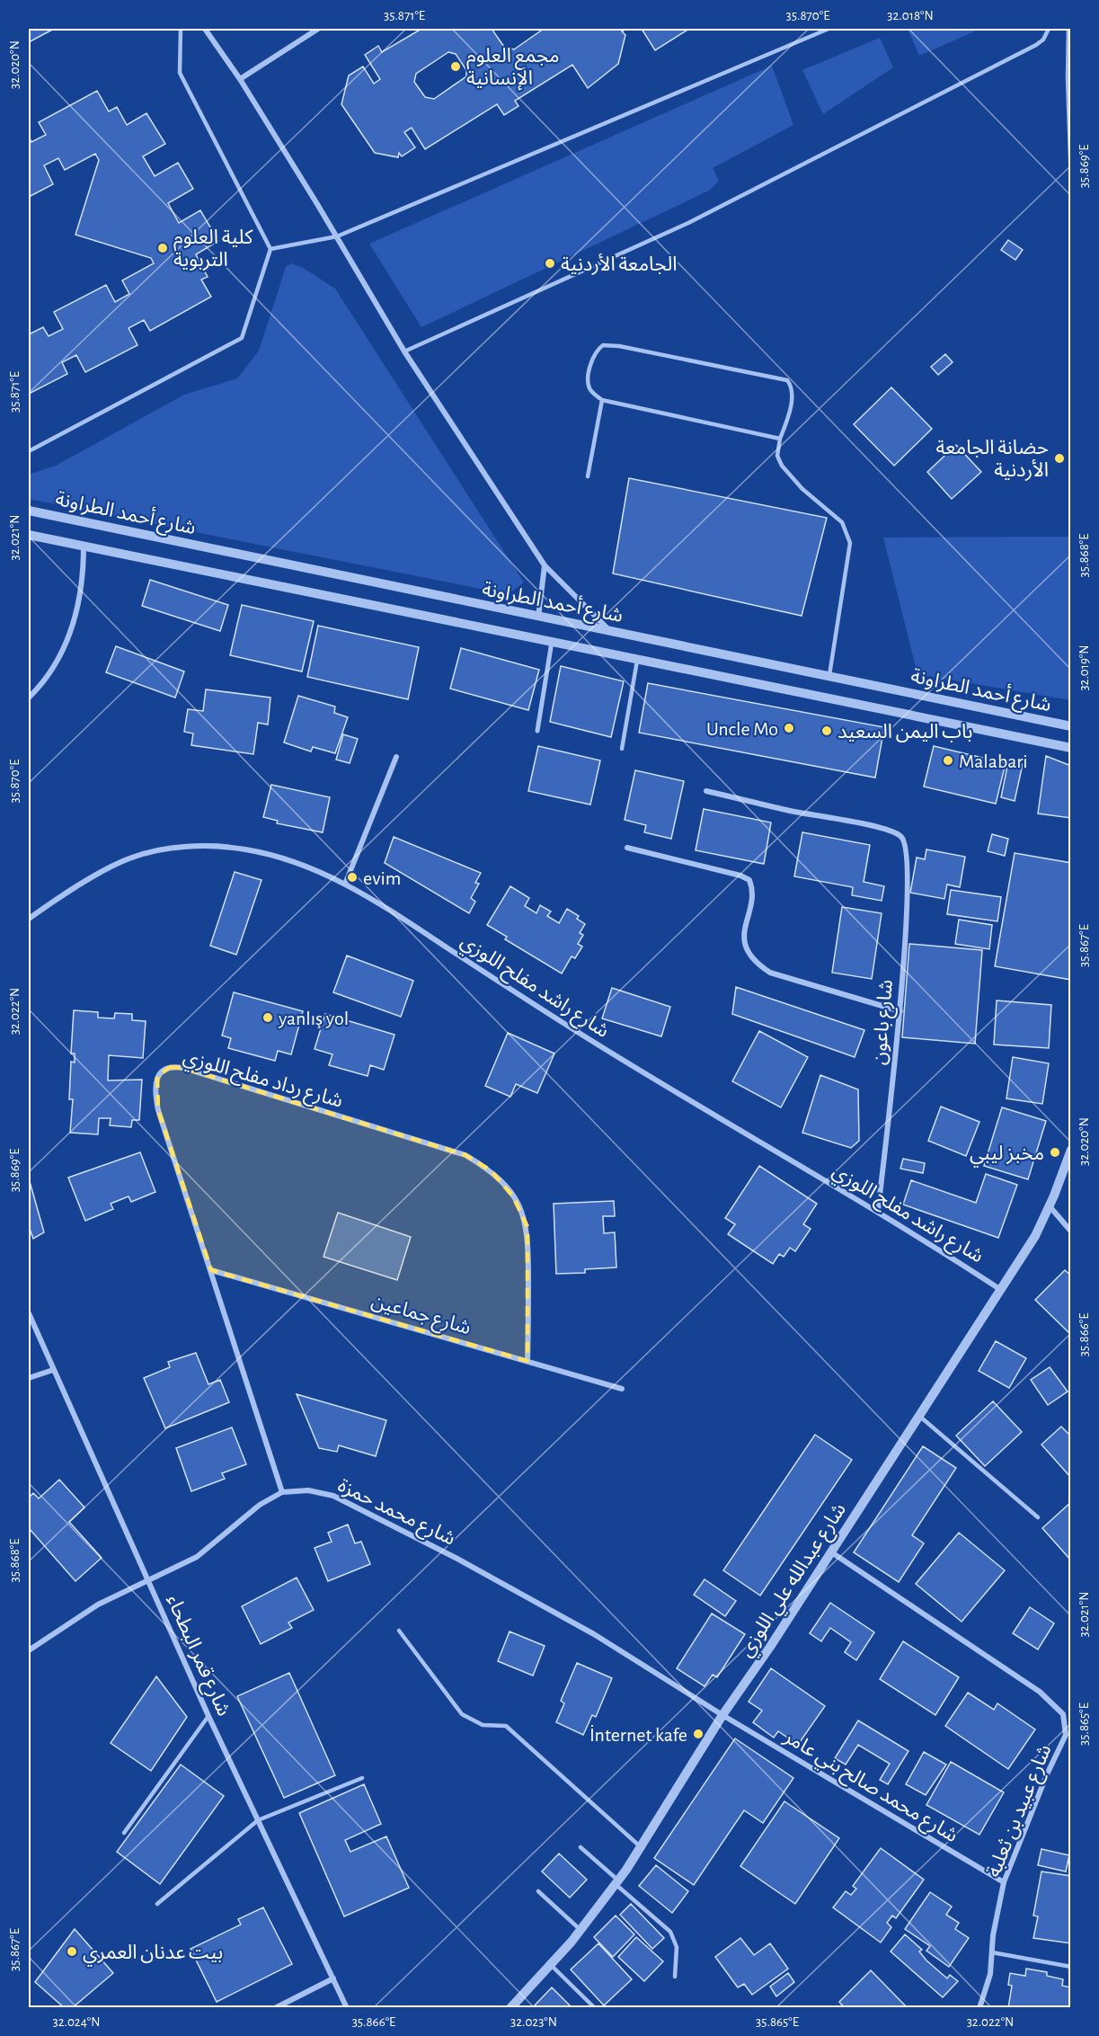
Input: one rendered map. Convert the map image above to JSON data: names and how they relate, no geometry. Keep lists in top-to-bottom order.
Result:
{
  "streets": {
    "street": [
      "شارع أحمد الطراونة",
      "شارع راشد مفلح اللوزي",
      "شارع باعون",
      "شارع رداد مفلح اللوزي",
      "شارع جماعين",
      "شارع محمد حمزة",
      "شارع عبدالله علي اللوزي",
      "شارع قمر البطحاء",
      "شارع محمد صالح بني عامر",
      "شارع عبيد بن ثعلبة"
    ]
  },
  "crossings": [
    ["شارع راشد مفلح اللوزي", "شارع باعون"],
    ["شارع راشد مفلح اللوزي", "شارع عبدالله علي اللوزي"],
    ["شارع رداد مفلح اللوزي", "شارع جماعين"],
    ["شارع رداد مفلح اللوزي", "شارع محمد حمزة"],
    ["شارع محمد حمزة", "شارع عبدالله علي اللوزي"],
    ["شارع محمد حمزة", "شارع قمر البطحاء"],
    ["شارع محمد حمزة", "شارع محمد صالح بني عامر"],
    ["شارع عبدالله علي اللوزي", "شارع محمد صالح بني عامر"],
    ["شارع عبدالله علي اللوزي", "شارع عبيد بن ثعلبة"],
    ["شارع محمد صالح بني عامر", "شارع عبيد بن ثعلبة"]
  ],
  "places": [
    "مجمع العلوم الإنسانية",
    "كلية العلوم التربوية",
    "الجامعة الأردنية",
    "حضانة الجامعة الأردنية",
    "Uncle Mo",
    "باب اليمن السعيد",
    "Malabari",
    "evim",
    "yanlış yol",
    "مخبز ليبي",
    "İnternet kafe",
    "بيت عدنان العمري"
  ],
  "coordinates": [
    "35.871°E",
    "35.870°E",
    "32.018°N",
    "32.020°N",
    "35.869°E",
    "32.021°N",
    "35.868°E",
    "32.019°N",
    "35.867°E",
    "32.022°N",
    "35.866°E",
    "35.865°E",
    "32.024°N",
    "32.023°N"
  ]
}
